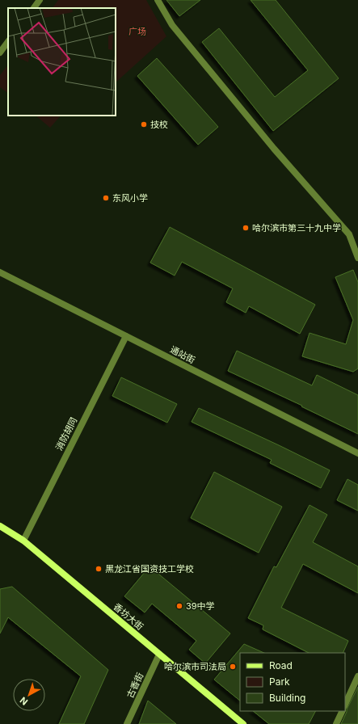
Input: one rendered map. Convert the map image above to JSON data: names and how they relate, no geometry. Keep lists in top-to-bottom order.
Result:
{
  "streets": {
    "main road": ["香坊大街"],
    "street": ["通站街", "消防胡同", "古香街"]
  },
  "crossings": [
    ["通站街", "消防胡同"],
    ["消防胡同", "香坊大街"],
    ["香坊大街", "古香街"]
  ],
  "parks": ["广场"],
  "places": [
    "技校",
    "东风小学",
    "哈尔滨市第三十九中学",
    "黑龙江省国资技工学校",
    "39中学",
    "哈尔滨市司法局"
  ],
  "legend": ["Road", "Park", "Building"],
  "north": "bottom left"
}
